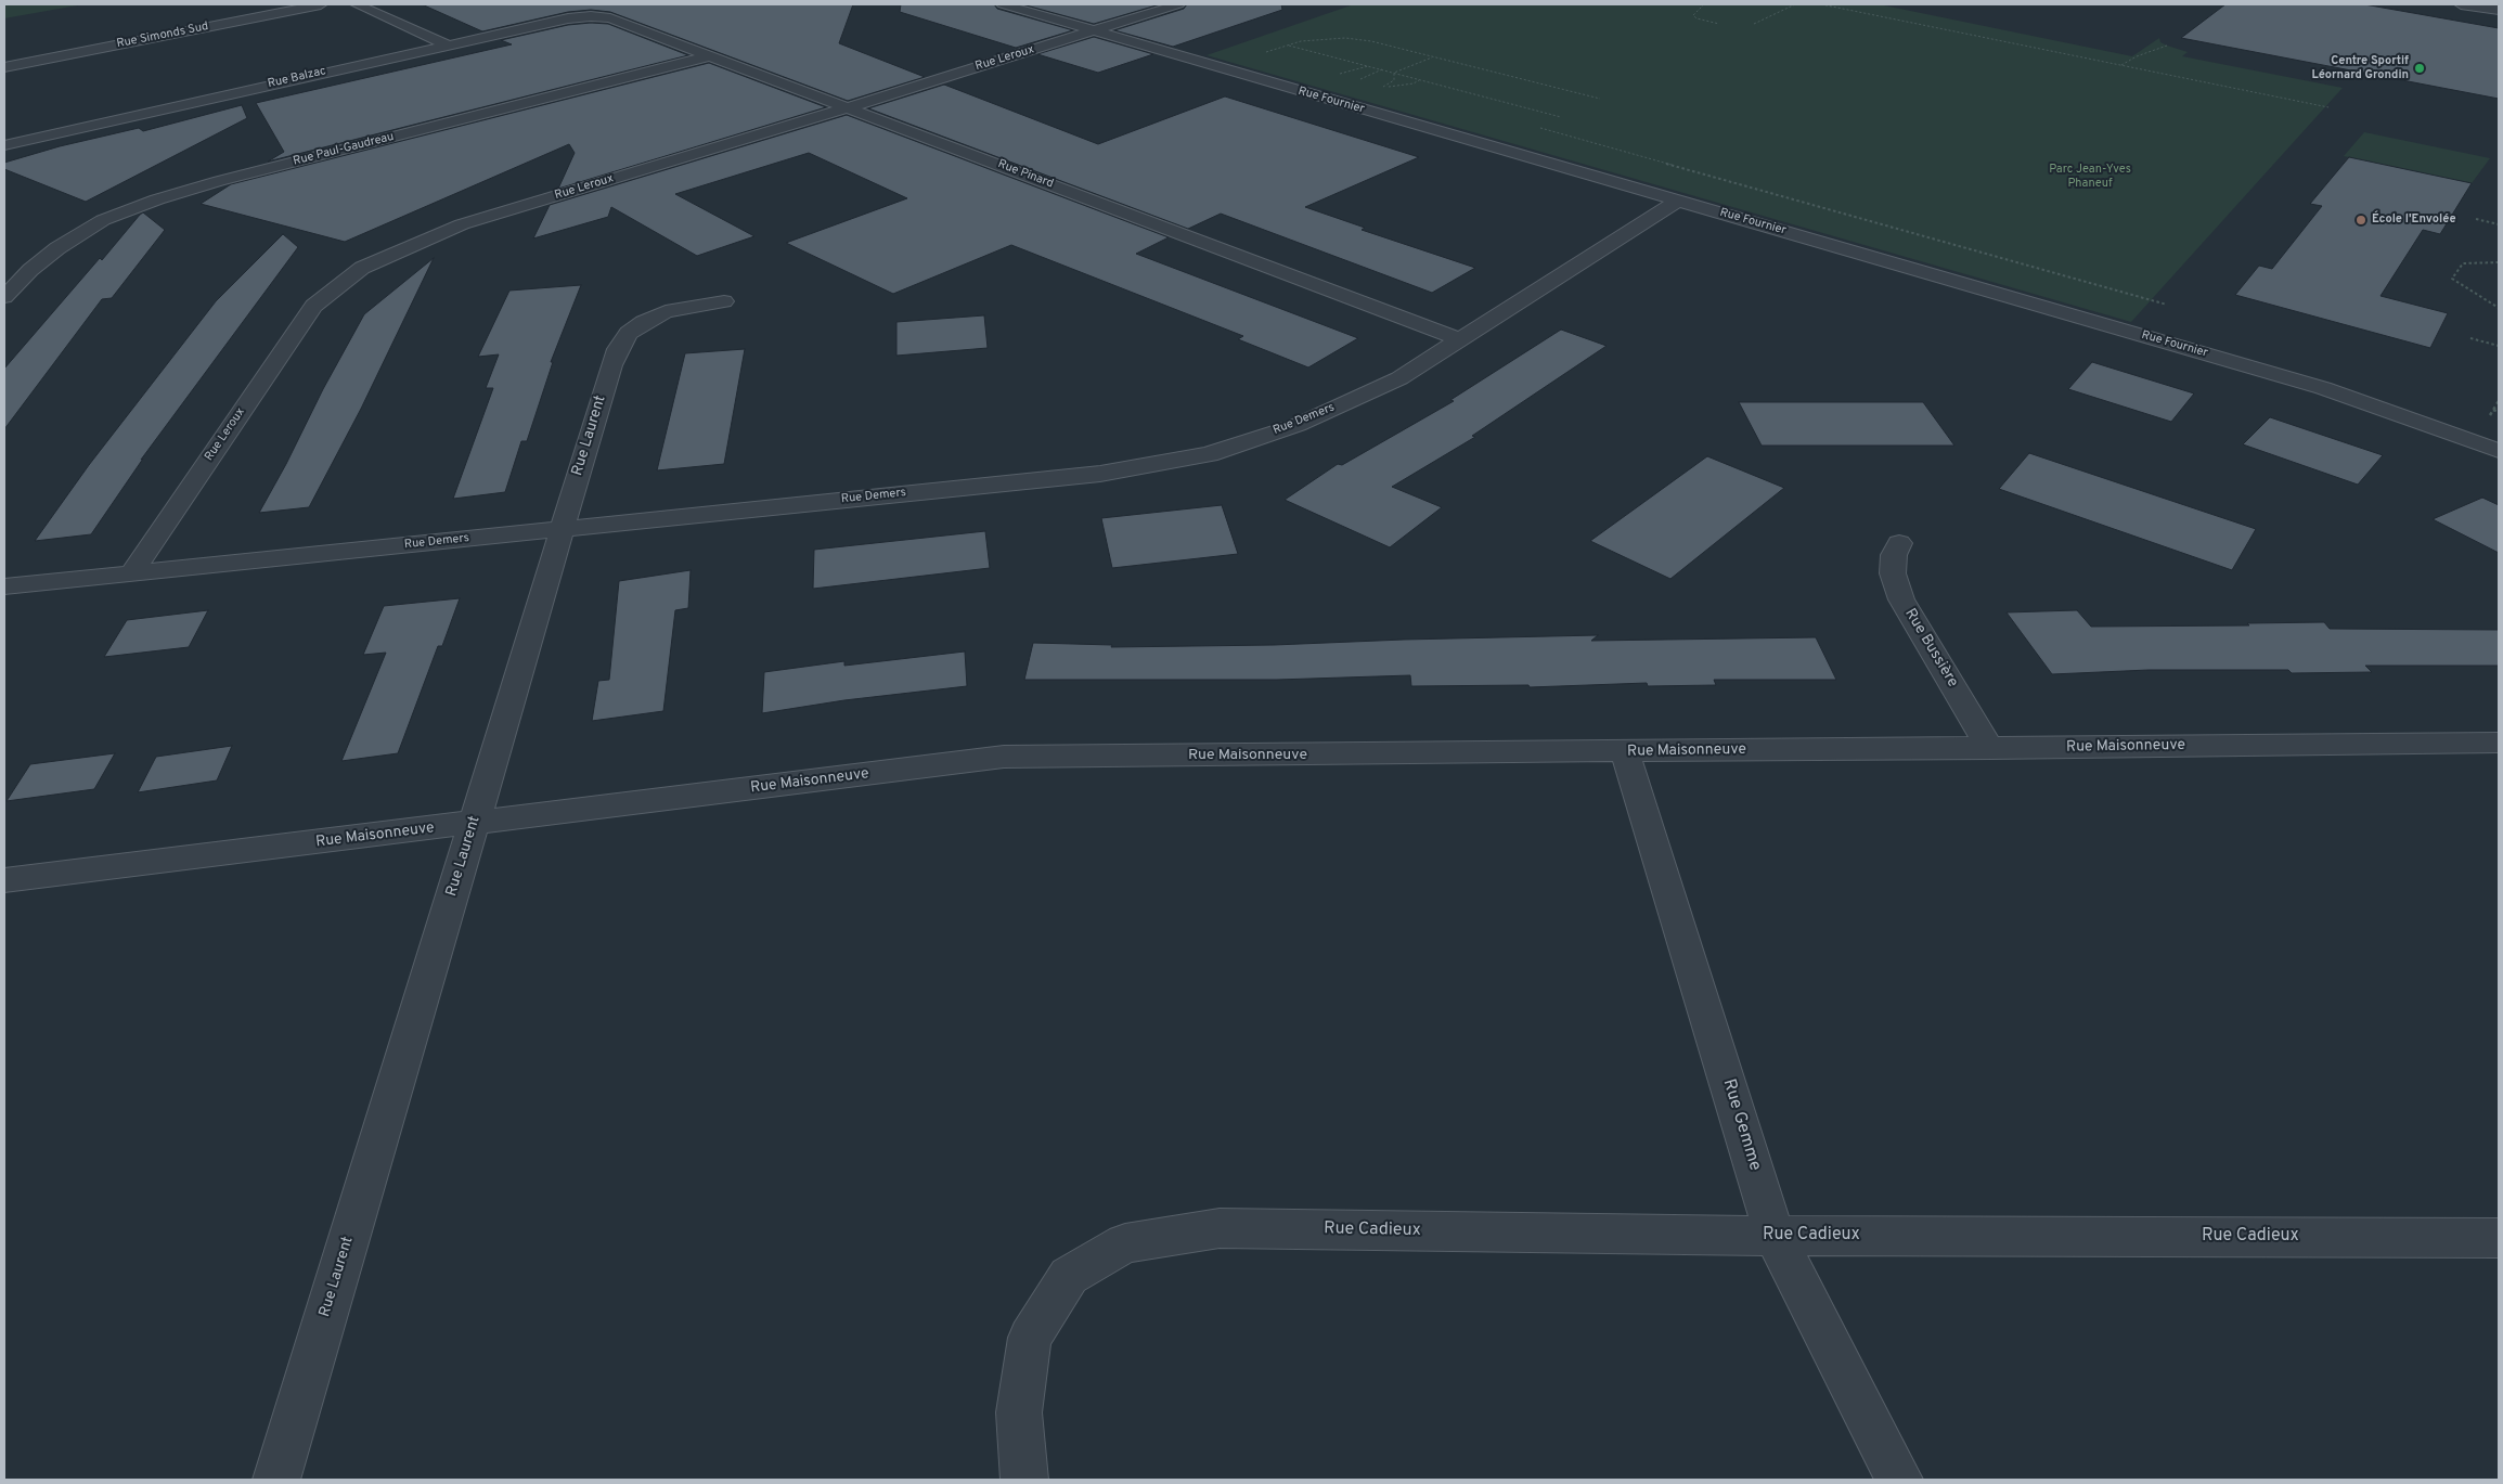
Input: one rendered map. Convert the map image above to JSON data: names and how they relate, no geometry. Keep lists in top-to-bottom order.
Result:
{
  "streets": {
    "street": [
      "Rue Simonds Sud",
      "Rue Leroux",
      "Rue Balzac",
      "Rue Fournier",
      "Rue Paul-Gaudreau",
      "Rue Pinard",
      "Rue Demers",
      "Rue Laurent",
      "Rue Bussière",
      "Rue Maisonneuve",
      "Rue Gemme",
      "Rue Cadieux"
    ]
  },
  "crossings": [
    ["Rue Leroux", "Rue Fournier"],
    ["Rue Leroux", "Rue Pinard"],
    ["Rue Leroux", "Rue Demers"],
    ["Rue Balzac", "Rue Pinard"],
    ["Rue Fournier", "Rue Demers"],
    ["Rue Paul-Gaudreau", "Rue Pinard"],
    ["Rue Pinard", "Rue Demers"],
    ["Rue Demers", "Rue Laurent"],
    ["Rue Laurent", "Rue Maisonneuve"],
    ["Rue Bussière", "Rue Maisonneuve"],
    ["Rue Maisonneuve", "Rue Gemme"],
    ["Rue Gemme", "Rue Cadieux"]
  ],
  "parks": ["Parc Jean-Yves Phaneuf"],
  "places": ["Centre Sportif Léornard Grondin", "École l'Envolée"]
}
